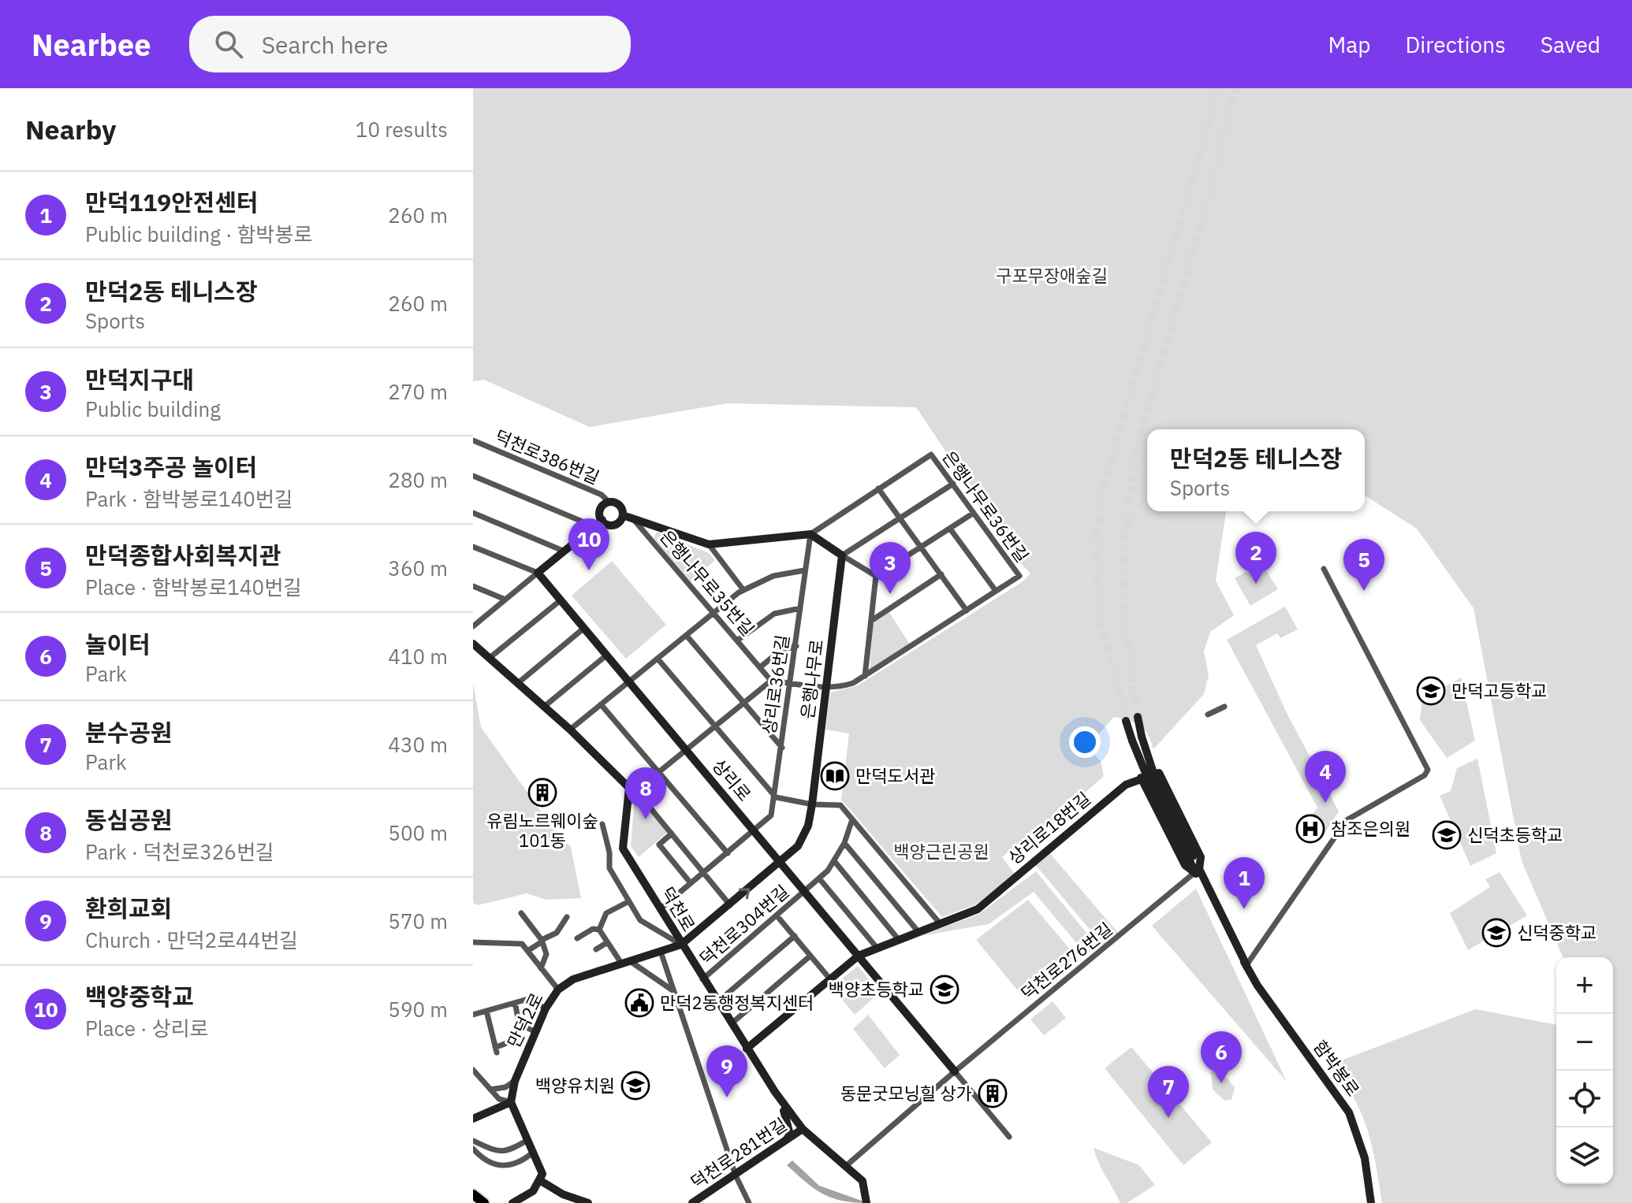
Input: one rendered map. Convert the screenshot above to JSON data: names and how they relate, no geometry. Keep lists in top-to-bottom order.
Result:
{
  "streets": {
    "street": [
      "덕천로386번길",
      "은행나무로36번길",
      "은행나무로35번길",
      "은행나무로",
      "상리로36번길",
      "상리로",
      "상리로18번길",
      "덕천로",
      "덕천로304번길",
      "덕천로276번길",
      "만덕2로",
      "함박봉로",
      "덕천로281번길"
    ]
  },
  "crossings": [
    ["은행나무로36번길", "은행나무로"],
    ["은행나무로36번길", "상리로36번길"],
    ["은행나무로", "상리로"],
    ["은행나무로", "덕천로"],
    ["은행나무로", "만덕2로"],
    ["상리로36번길", "상리로"],
    ["상리로36번길", "덕천로"],
    ["상리로", "상리로18번길"],
    ["상리로", "덕천로304번길"],
    ["상리로", "덕천로276번길"],
    ["상리로18번길", "덕천로"],
    ["상리로18번길", "덕천로276번길"],
    ["상리로18번길", "함박봉로"],
    ["덕천로", "덕천로304번길"],
    ["덕천로", "덕천로276번길"],
    ["덕천로", "만덕2로"],
    ["덕천로", "덕천로281번길"],
    ["덕천로276번길", "함박봉로"]
  ],
  "parks": ["구포무장애숲길", "백양근린공원"],
  "places": {
    "school or university": [
      "만덕고등학교",
      "신덕초등학교",
      "신덕중학교",
      "백양초등학교",
      "백양유치원"
    ],
    "library": ["만덕도서관"],
    "building": ["유림노르웨이숲 101동", "동문굿모닝힐 상가"],
    "hospital": ["참조은의원"],
    "public building": ["만덕2동행정복지센터"]
  },
  "page": {
    "header": "Nearbee",
    "search": "Search here",
    "nav": ["Map", "Directions", "Saved"],
    "heading": ["Nearby", "10 results"],
    "list": [
      {
        "mark": "1",
        "name": "만덕119안전센터",
        "note": "Public building · 함박봉로",
        "value": "260 m"
      },
      {
        "mark": "2",
        "name": "만덕2동 테니스장",
        "note": "Sports",
        "value": "260 m"
      },
      {
        "mark": "3",
        "name": "만덕지구대",
        "note": "Public building",
        "value": "270 m"
      },
      {
        "mark": "4",
        "name": "만덕3주공 놀이터",
        "note": "Park · 함박봉로140번길",
        "value": "280 m"
      },
      {
        "mark": "5",
        "name": "만덕종합사회복지관",
        "note": "Place · 함박봉로140번길",
        "value": "360 m"
      },
      {
        "mark": "6",
        "name": "놀이터",
        "note": "Park",
        "value": "410 m"
      },
      {
        "mark": "7",
        "name": "분수공원",
        "note": "Park",
        "value": "430 m"
      },
      {
        "mark": "8",
        "name": "동심공원",
        "note": "Park · 덕천로326번길",
        "value": "500 m"
      },
      {
        "mark": "9",
        "name": "환희교회",
        "note": "Church · 만덕2로44번길",
        "value": "570 m"
      },
      {
        "mark": "10",
        "name": "백양중학교",
        "note": "Place · 상리로",
        "value": "590 m"
      }
    ],
    "popup": ["만덕2동 테니스장", "Sports"],
    "pins": [
      "10",
      "2",
      "5",
      "3",
      "4",
      "8",
      "1",
      "6",
      "9",
      "7"
    ],
    "map_buttons": ["+", "−"]
  }
}
